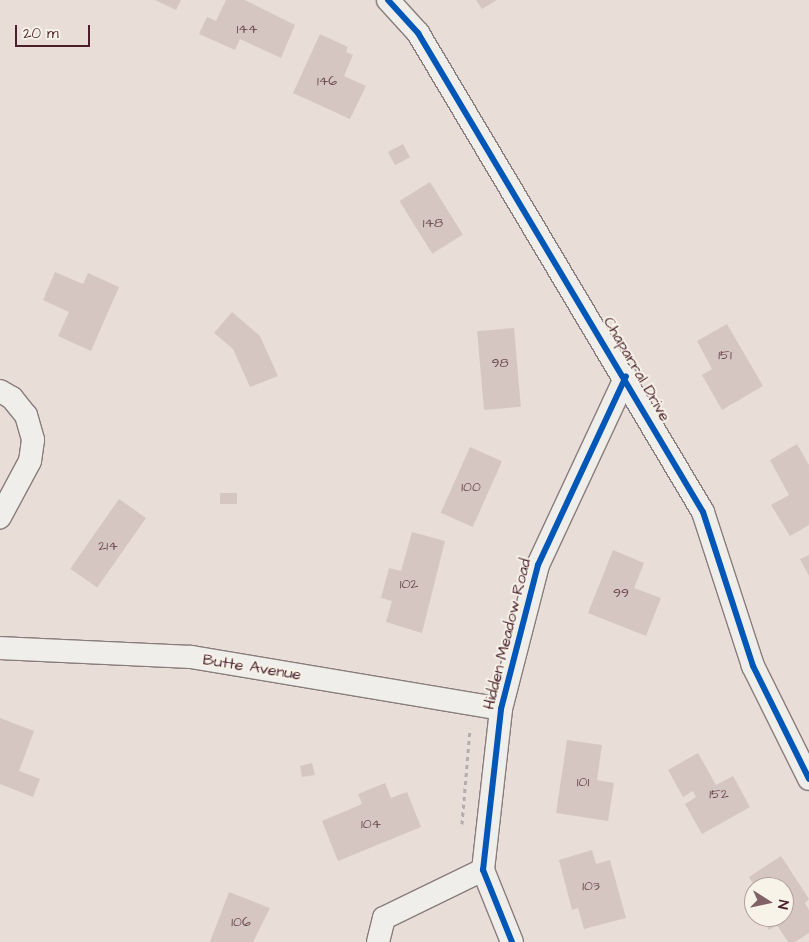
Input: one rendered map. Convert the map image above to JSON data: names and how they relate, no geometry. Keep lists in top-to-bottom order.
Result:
{
  "streets": {
    "street": ["Chaparral Drive", "Hidden Meadow Road", "Butte Avenue"]
  },
  "crossings": [
    ["Chaparral Drive", "Hidden Meadow Road"],
    ["Hidden Meadow Road", "Butte Avenue"]
  ],
  "house_numbers": [
    "144",
    "146",
    "148",
    "151",
    "98",
    "100",
    "214",
    "102",
    "99",
    "101",
    "152",
    "104",
    "103",
    "106"
  ],
  "scale_bar": "20 m",
  "north": "right"
}
